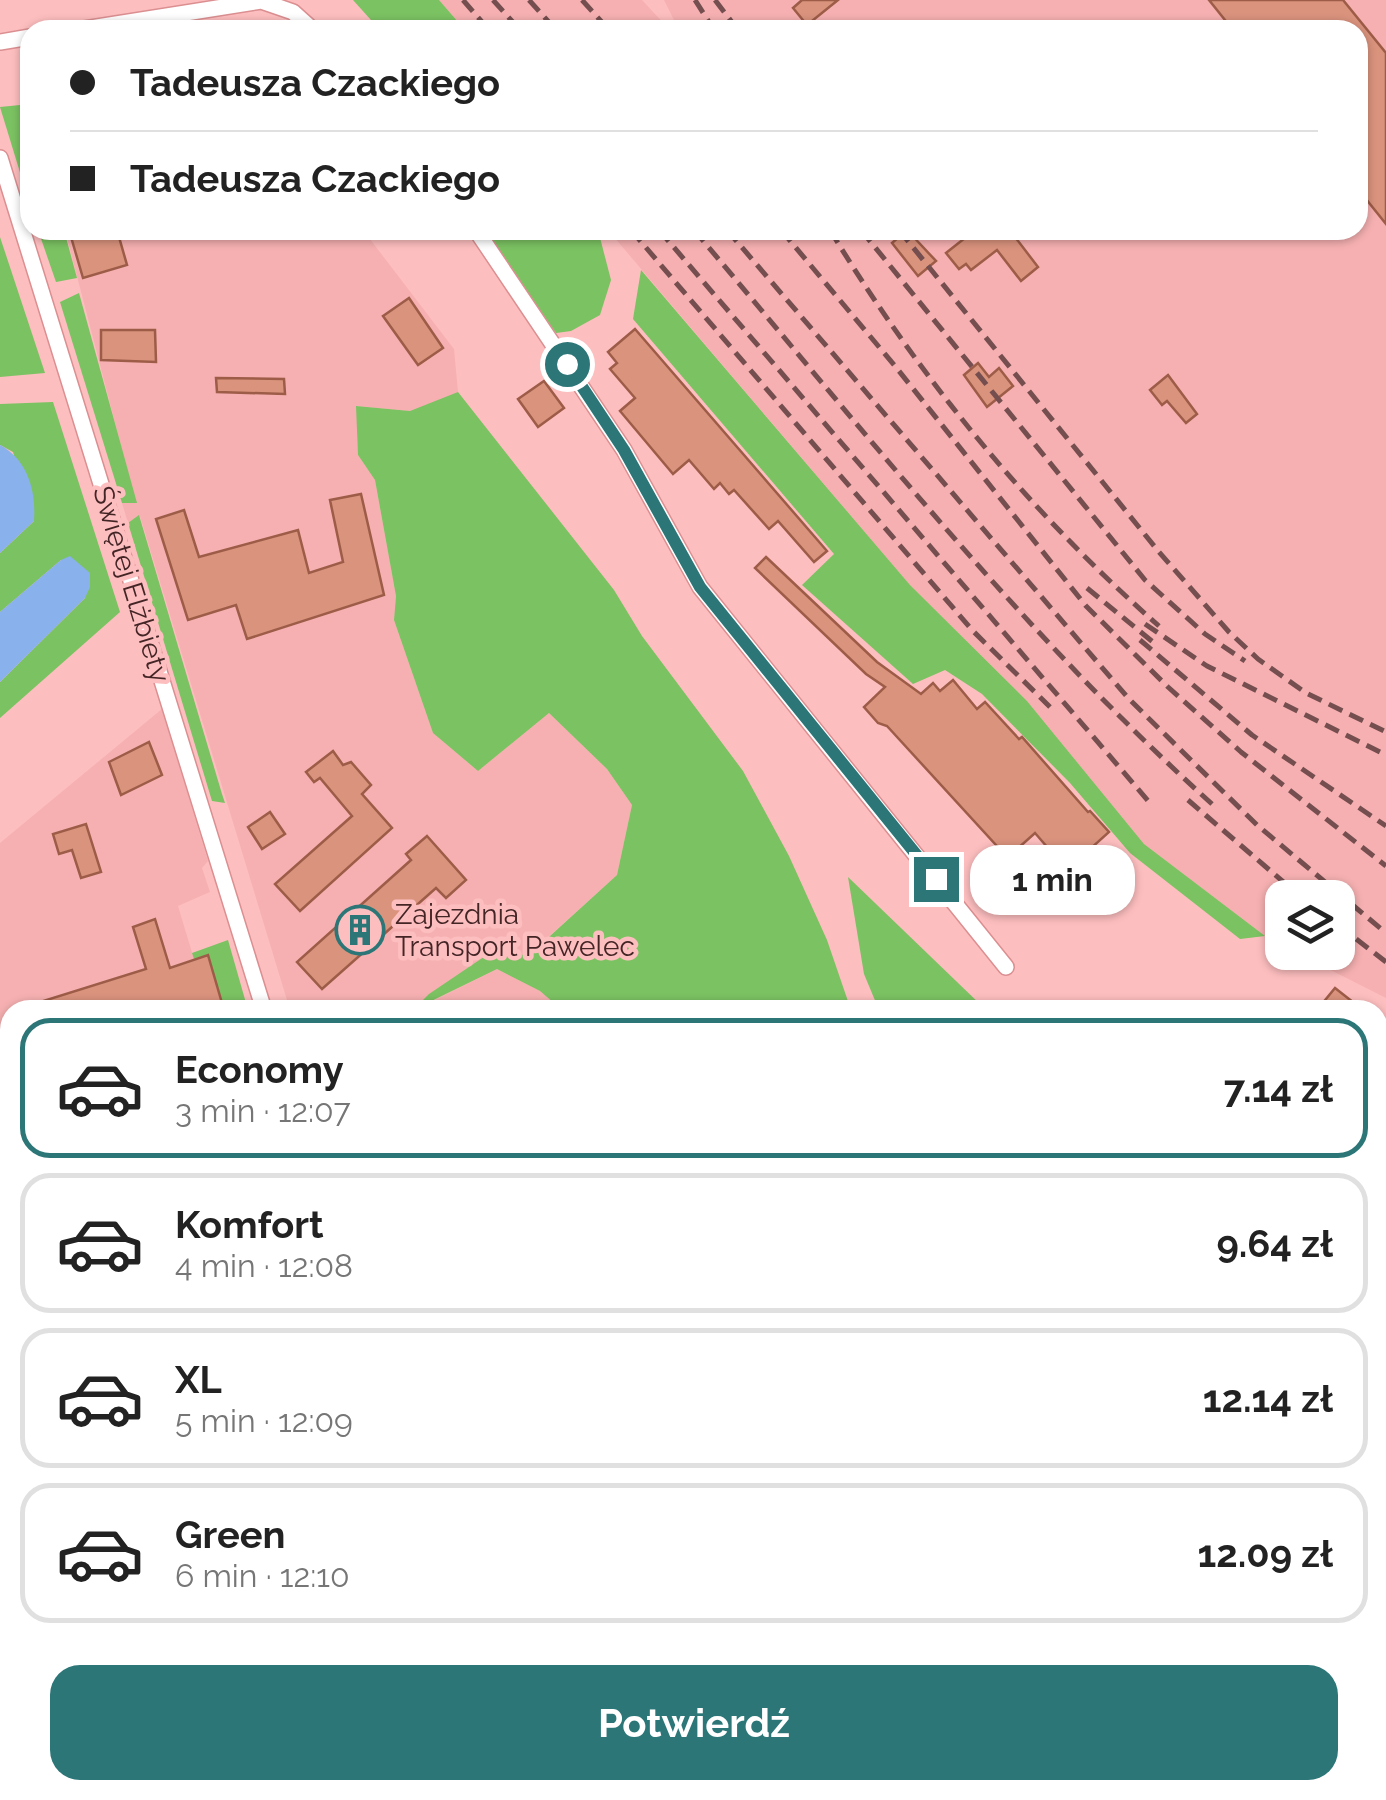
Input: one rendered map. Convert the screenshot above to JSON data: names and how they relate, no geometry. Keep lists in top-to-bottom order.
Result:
{
  "streets": {
    "street": ["Świętej Elżbiety"]
  },
  "places": {
    "building": ["Zajezdnia Transport Pawelec"]
  },
  "page": {
    "banner": ["Tadeusza Czackiego", "Tadeusza Czackiego"],
    "bubble": "1 min",
    "list": [
      {
        "name": "Economy",
        "note": "3 min · 12:07",
        "value": "7.14 zł"
      },
      {
        "name": "Komfort",
        "note": "4 min · 12:08",
        "value": "9.64 zł"
      },
      {
        "name": "XL",
        "note": "5 min · 12:09",
        "value": "12.14 zł"
      },
      {
        "name": "Green",
        "note": "6 min · 12:10",
        "value": "12.09 zł"
      }
    ],
    "buttons": "Potwierdź"
  }
}
